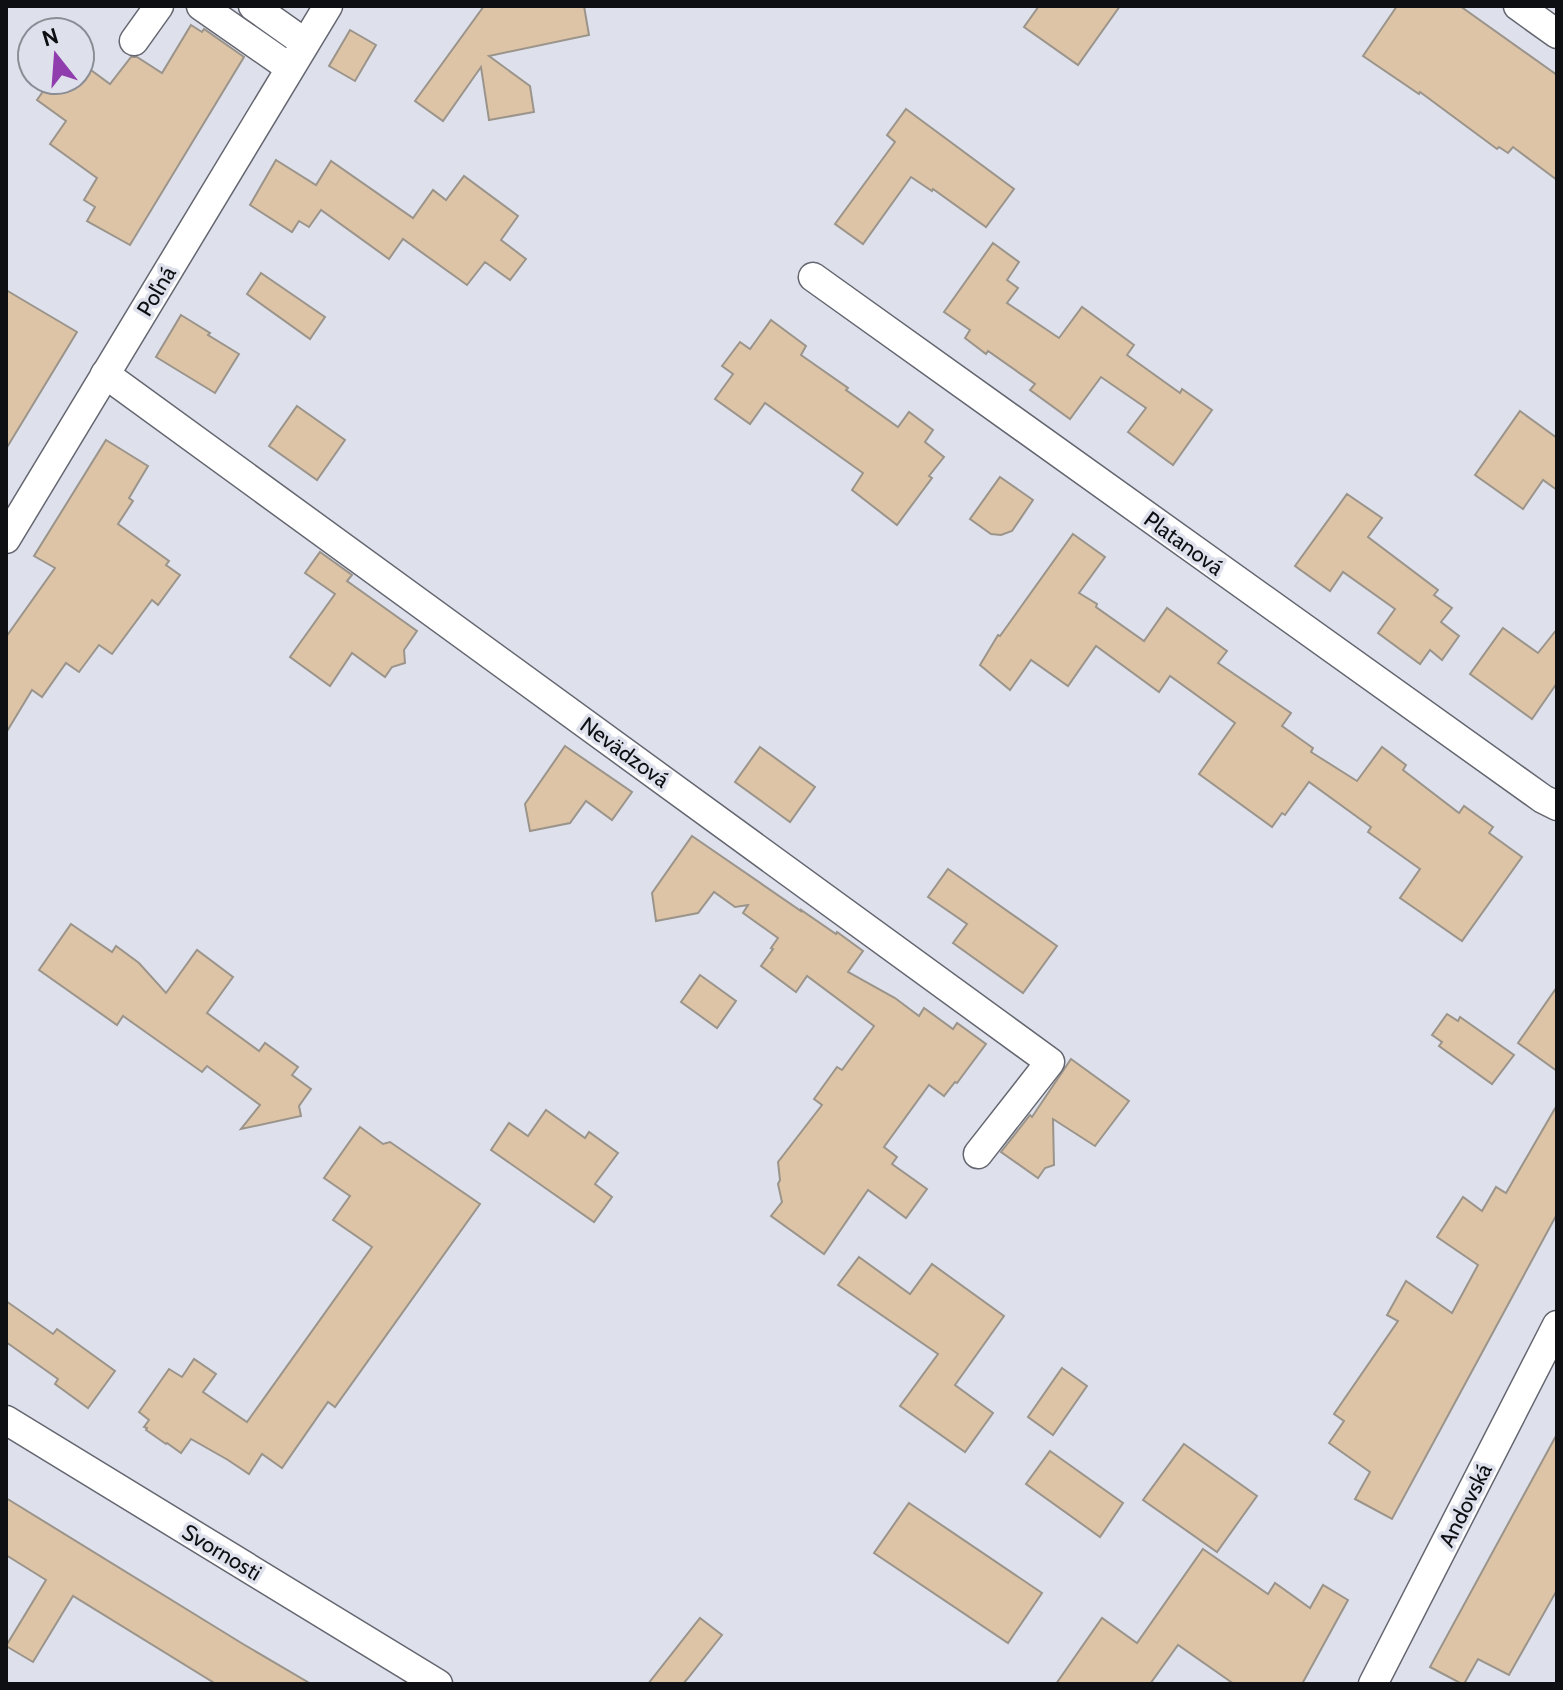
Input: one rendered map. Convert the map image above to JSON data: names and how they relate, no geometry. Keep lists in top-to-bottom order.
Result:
{
  "streets": {
    "street": [
      "Poľná",
      "Platanová",
      "Nevädzová",
      "Andovská",
      "Svornosti"
    ]
  },
  "crossings": [
    ["Poľná", "Nevädzová"]
  ],
  "north": "top"
}
